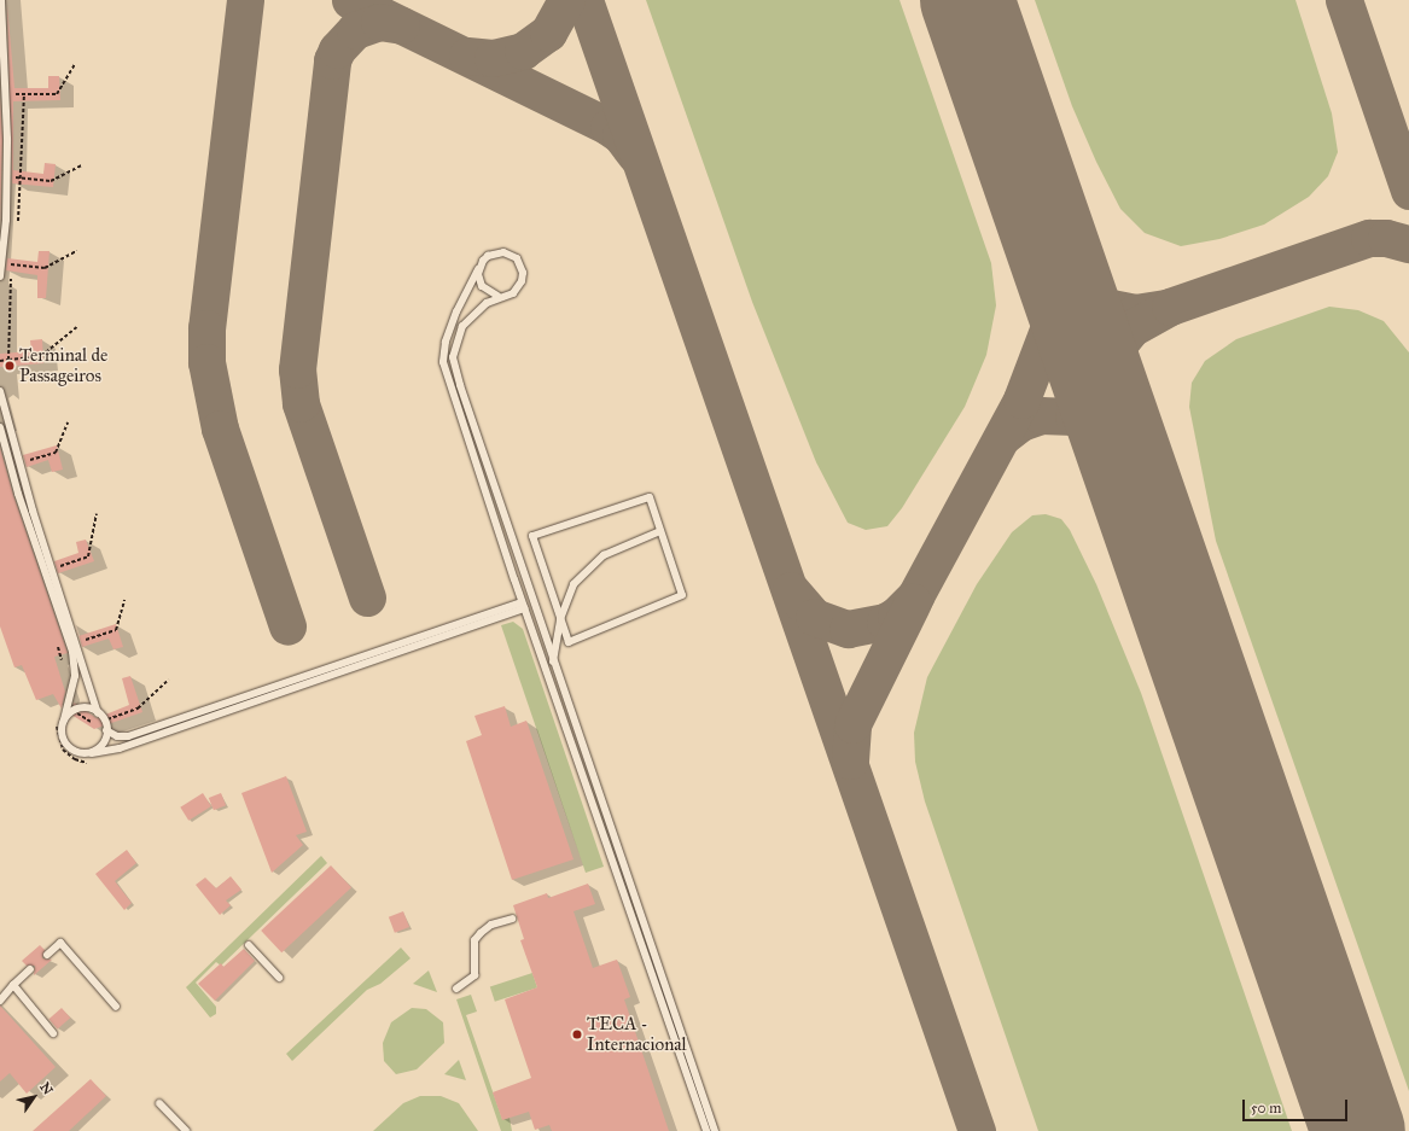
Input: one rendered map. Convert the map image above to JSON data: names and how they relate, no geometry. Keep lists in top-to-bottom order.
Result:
{
  "places": ["Terminal de Passageiros", "TECA - Internacional"],
  "scale_bar": "50 m",
  "north": "top right"
}
